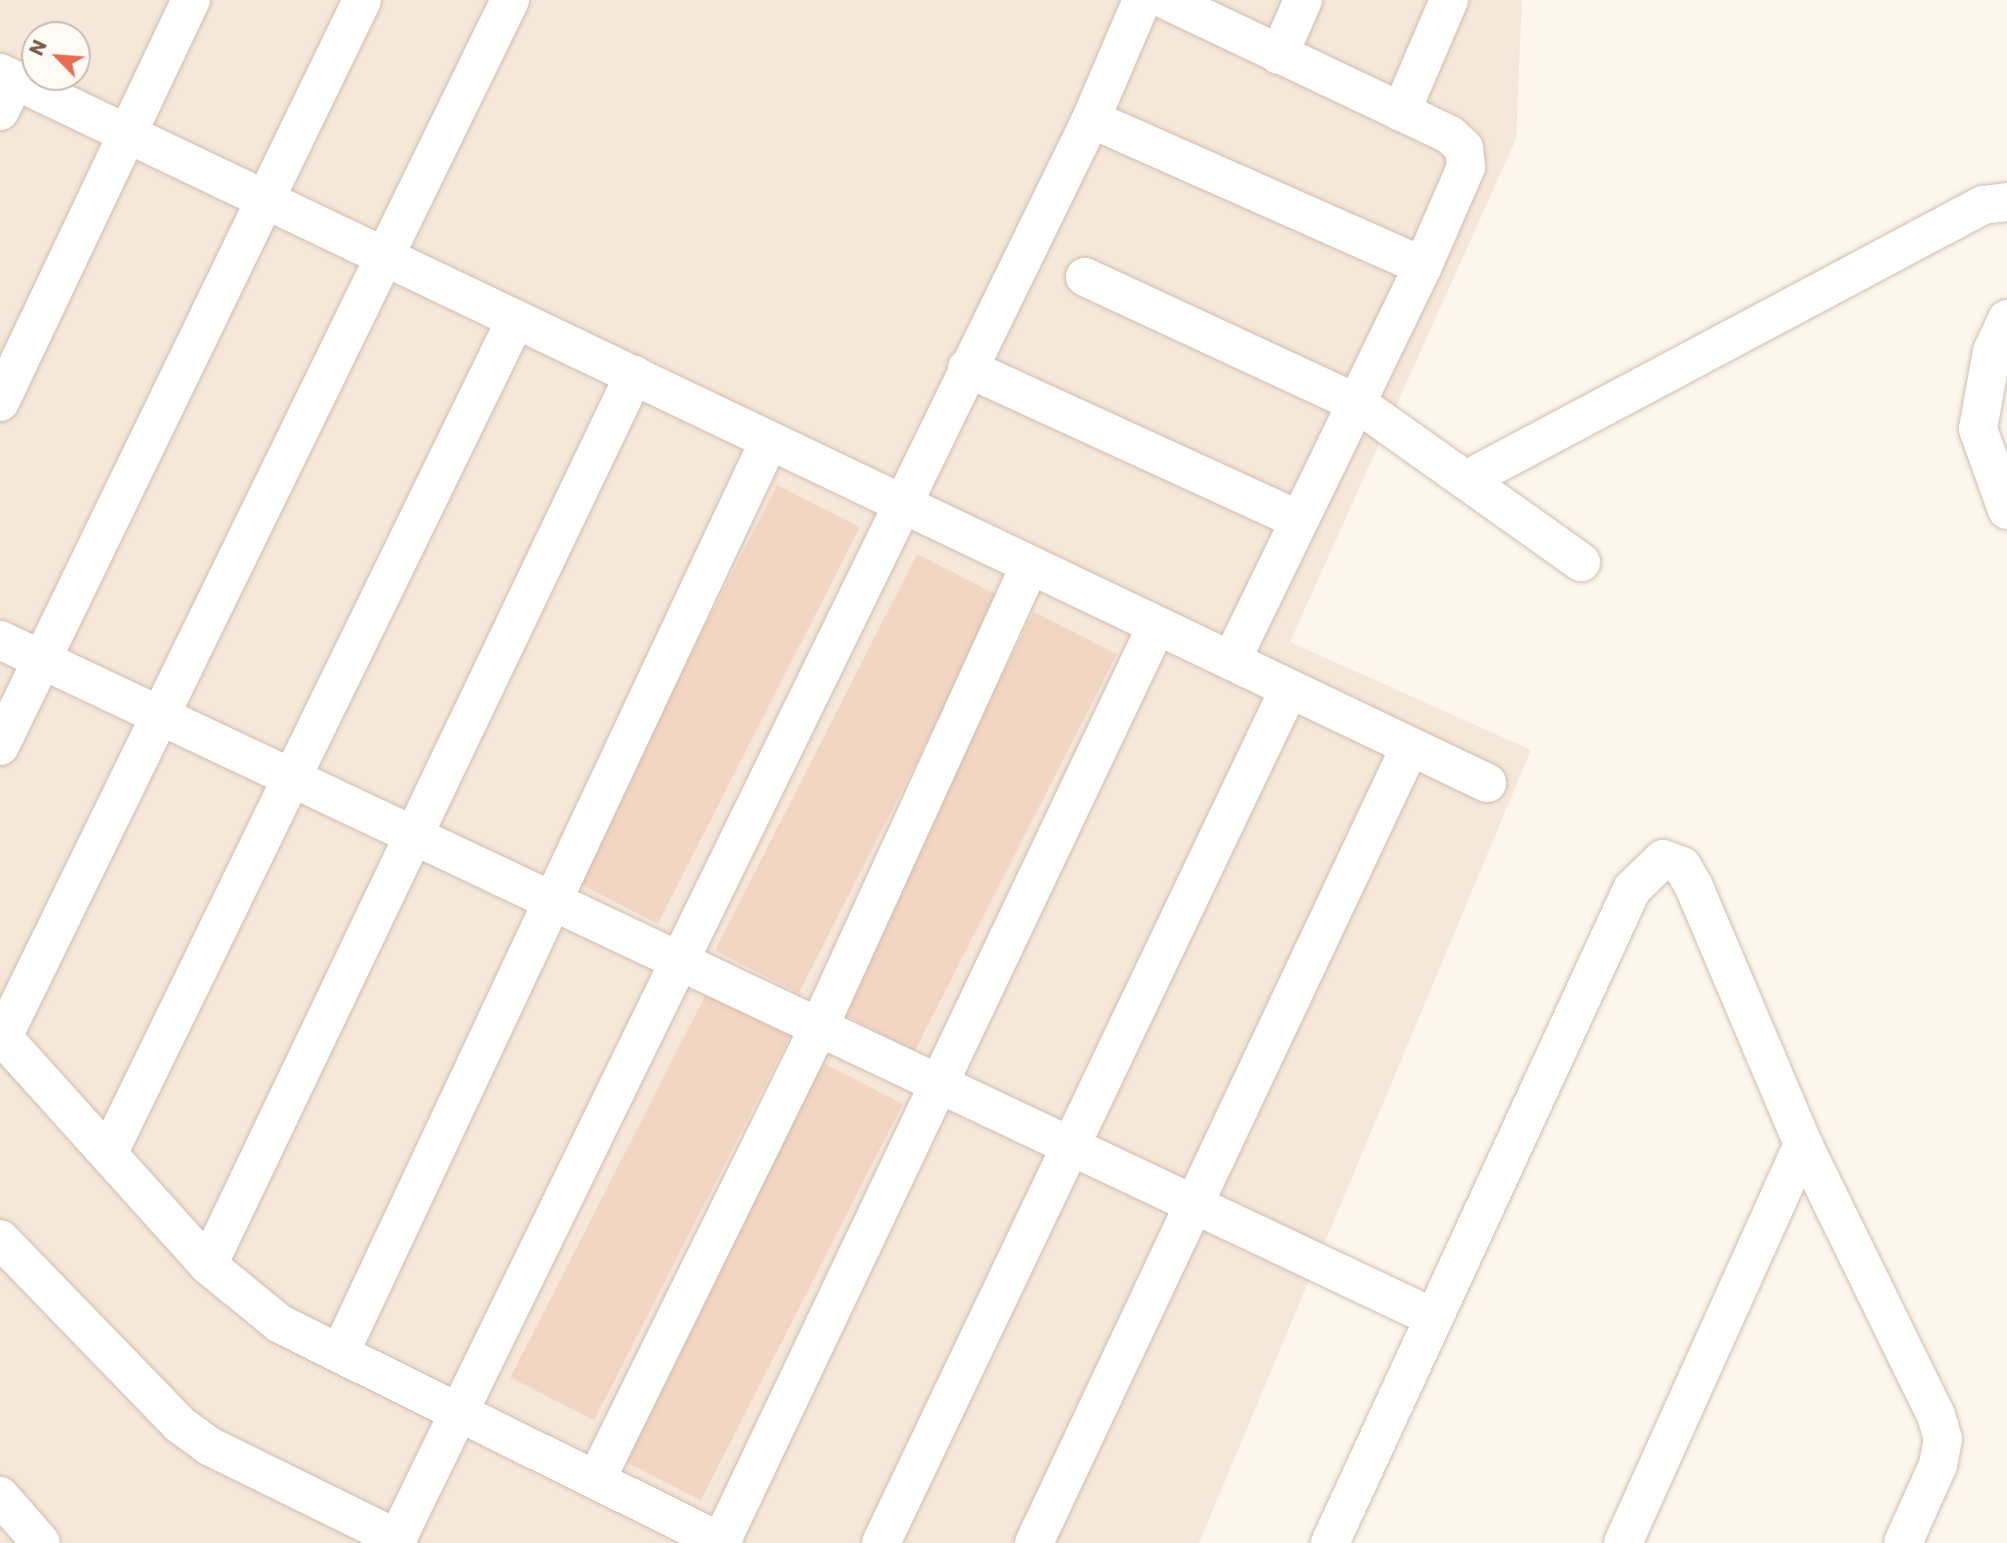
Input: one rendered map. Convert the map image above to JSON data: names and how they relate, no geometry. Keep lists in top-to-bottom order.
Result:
{
  "north": "top left"
}
